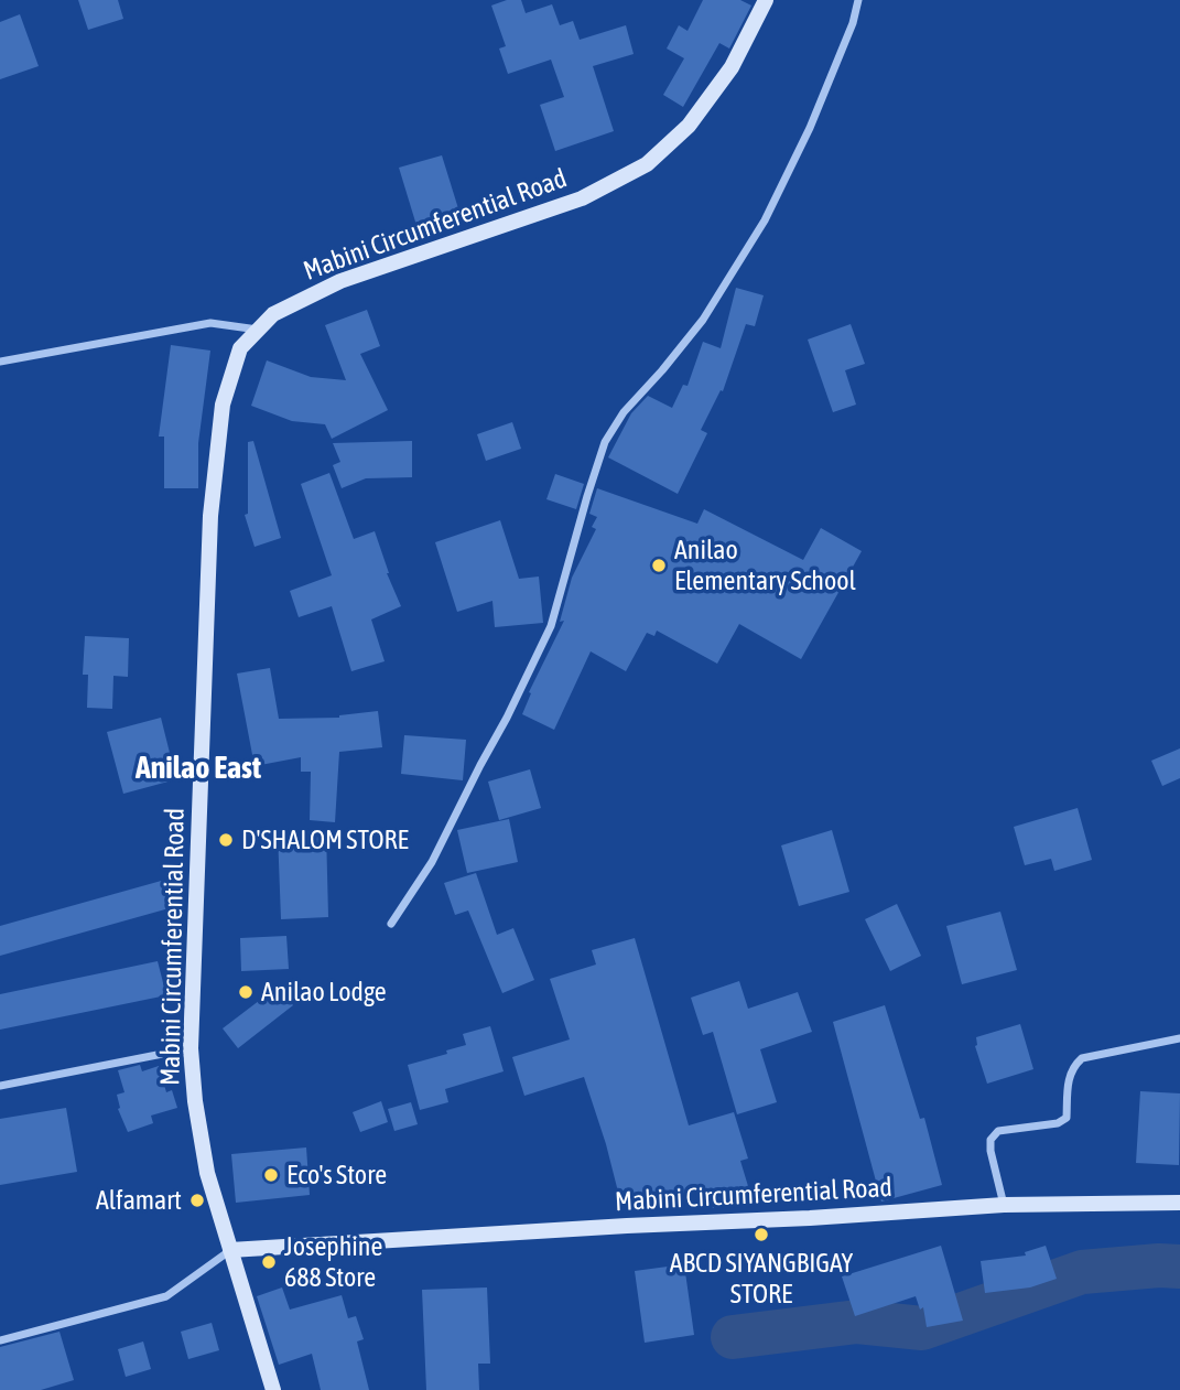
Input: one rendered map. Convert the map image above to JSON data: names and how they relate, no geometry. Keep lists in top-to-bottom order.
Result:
{
  "streets": {
    "main road": ["Mabini Circumferential Road"]
  },
  "districts": ["Anilao East"],
  "places": [
    "Anilao Elementary School",
    "D'SHALOM STORE",
    "Anilao Lodge",
    "Eco's Store",
    "Alfamart",
    "ABCD SIYANGBIGAY STORE",
    "Josephine 688 Store"
  ]
}
